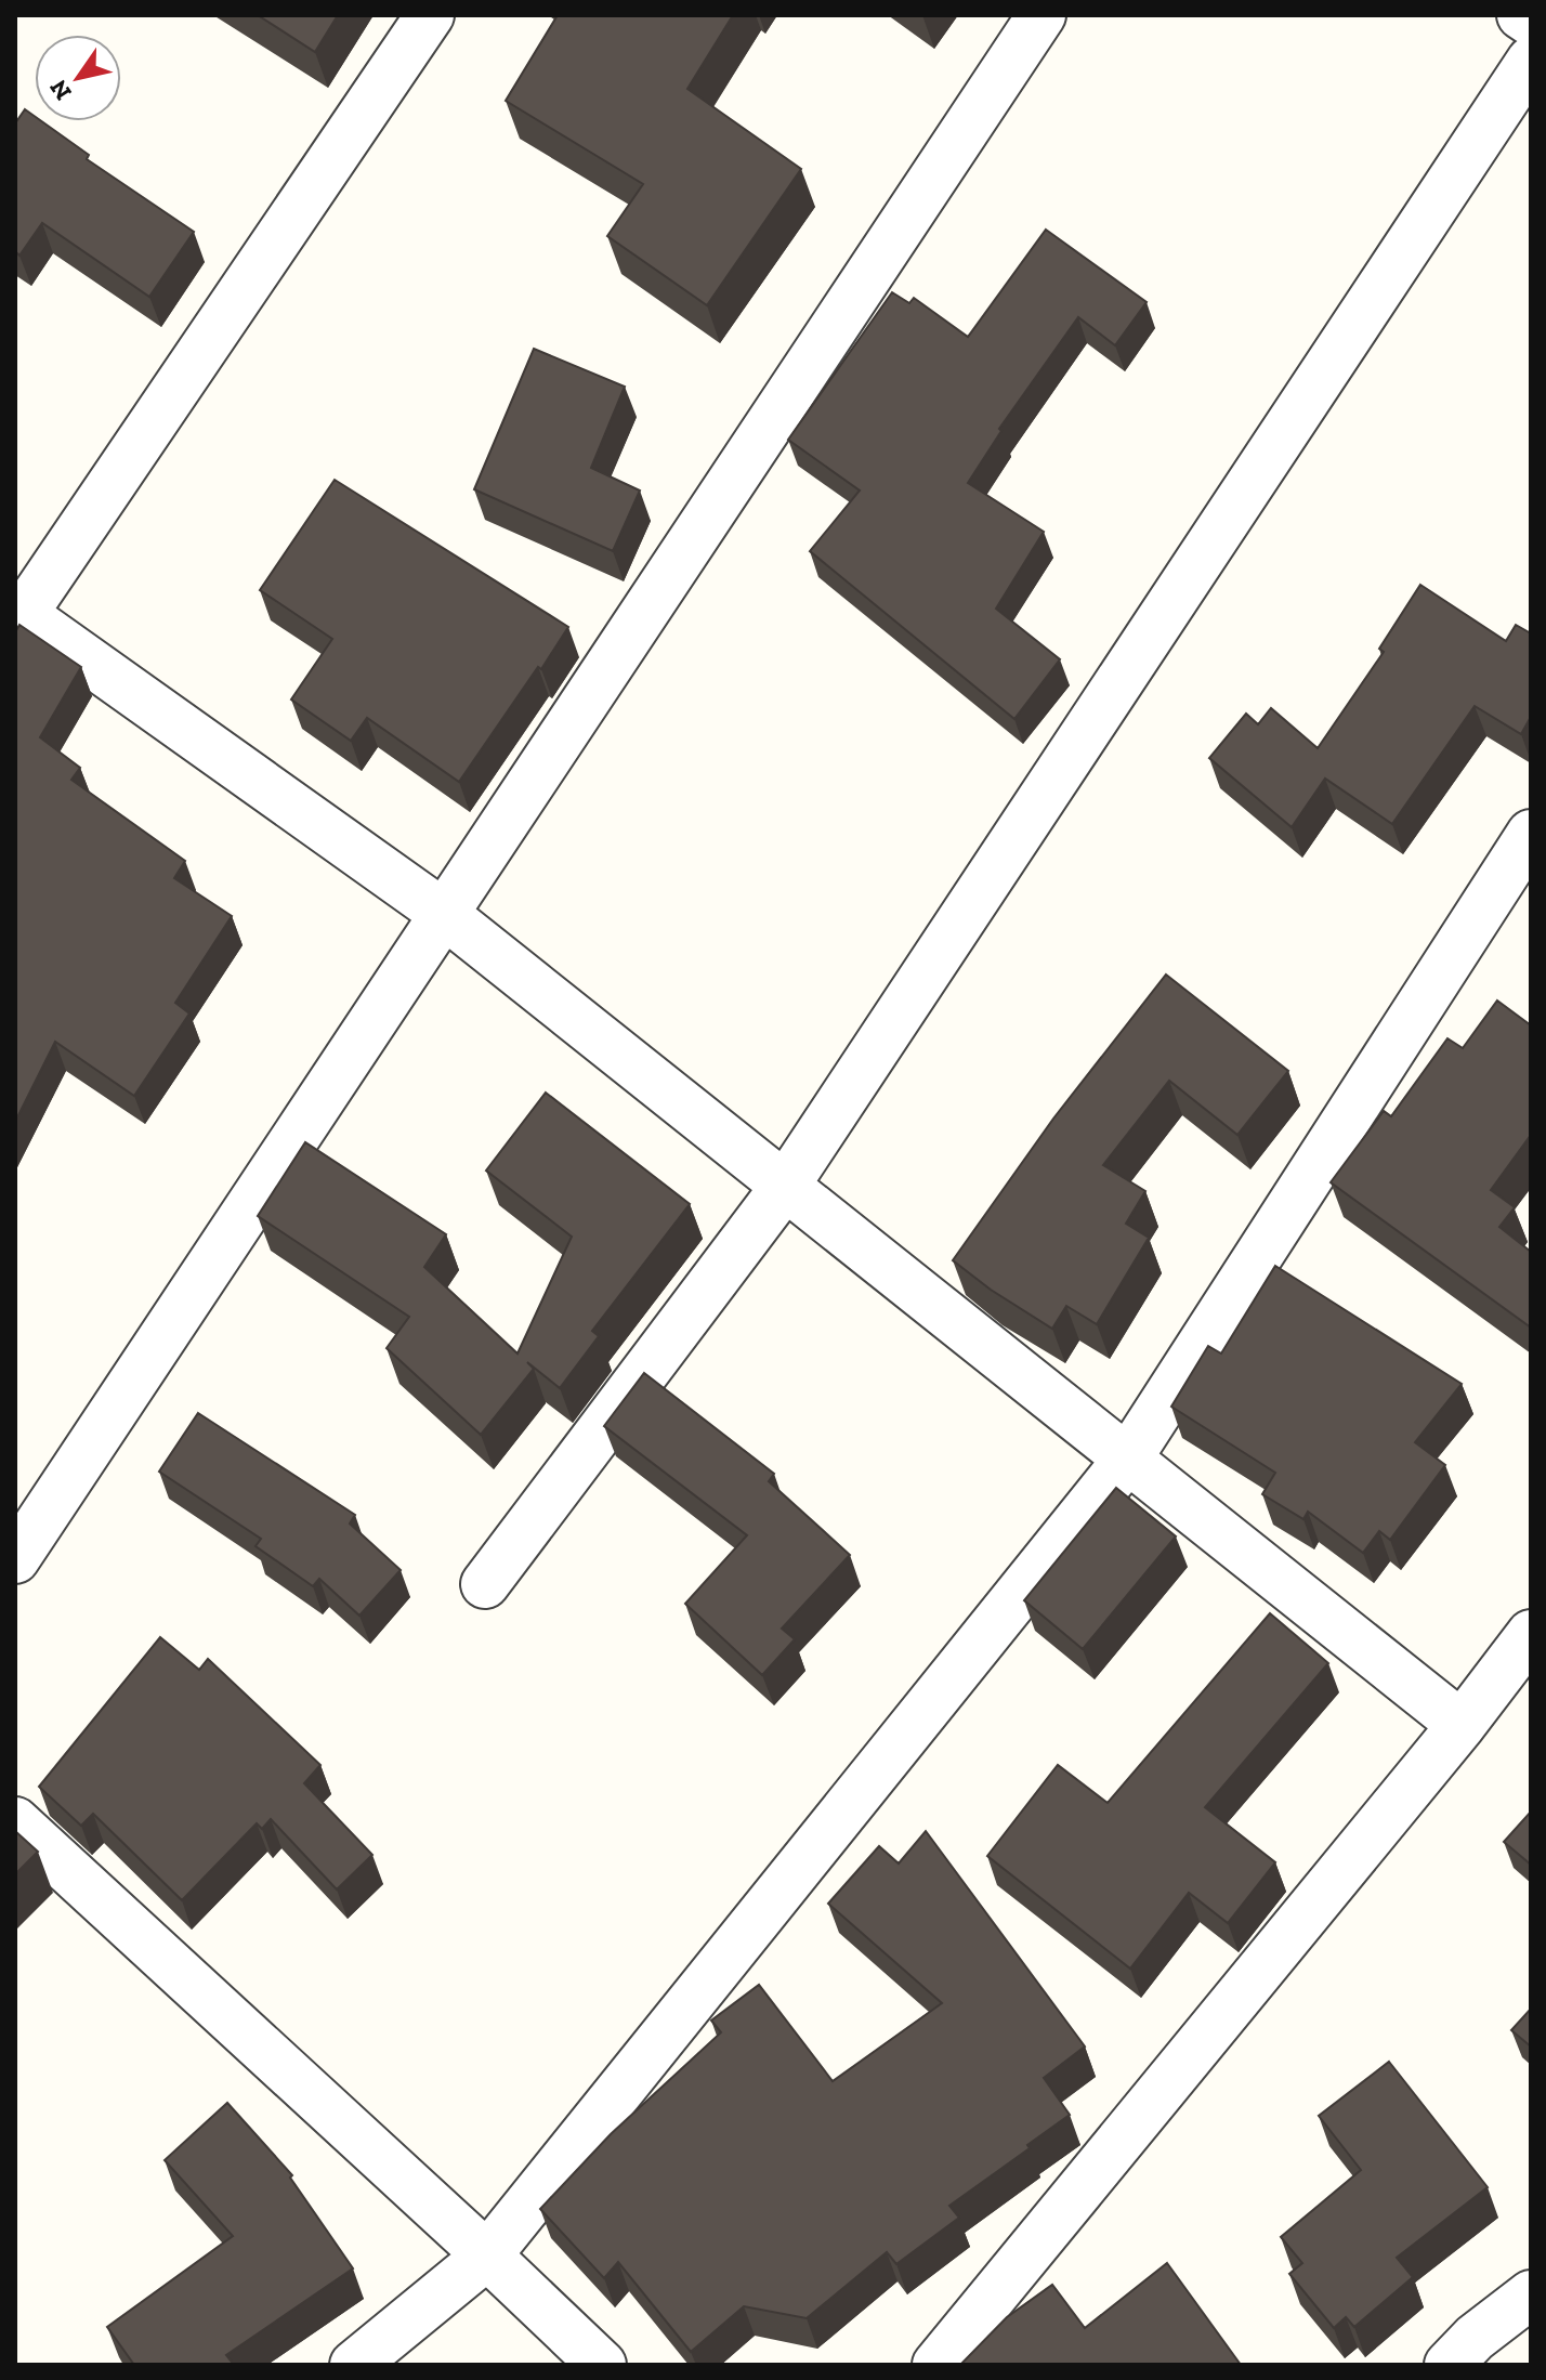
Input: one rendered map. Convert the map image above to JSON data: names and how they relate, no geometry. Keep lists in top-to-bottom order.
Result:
{
  "north": "bottom left"
}
